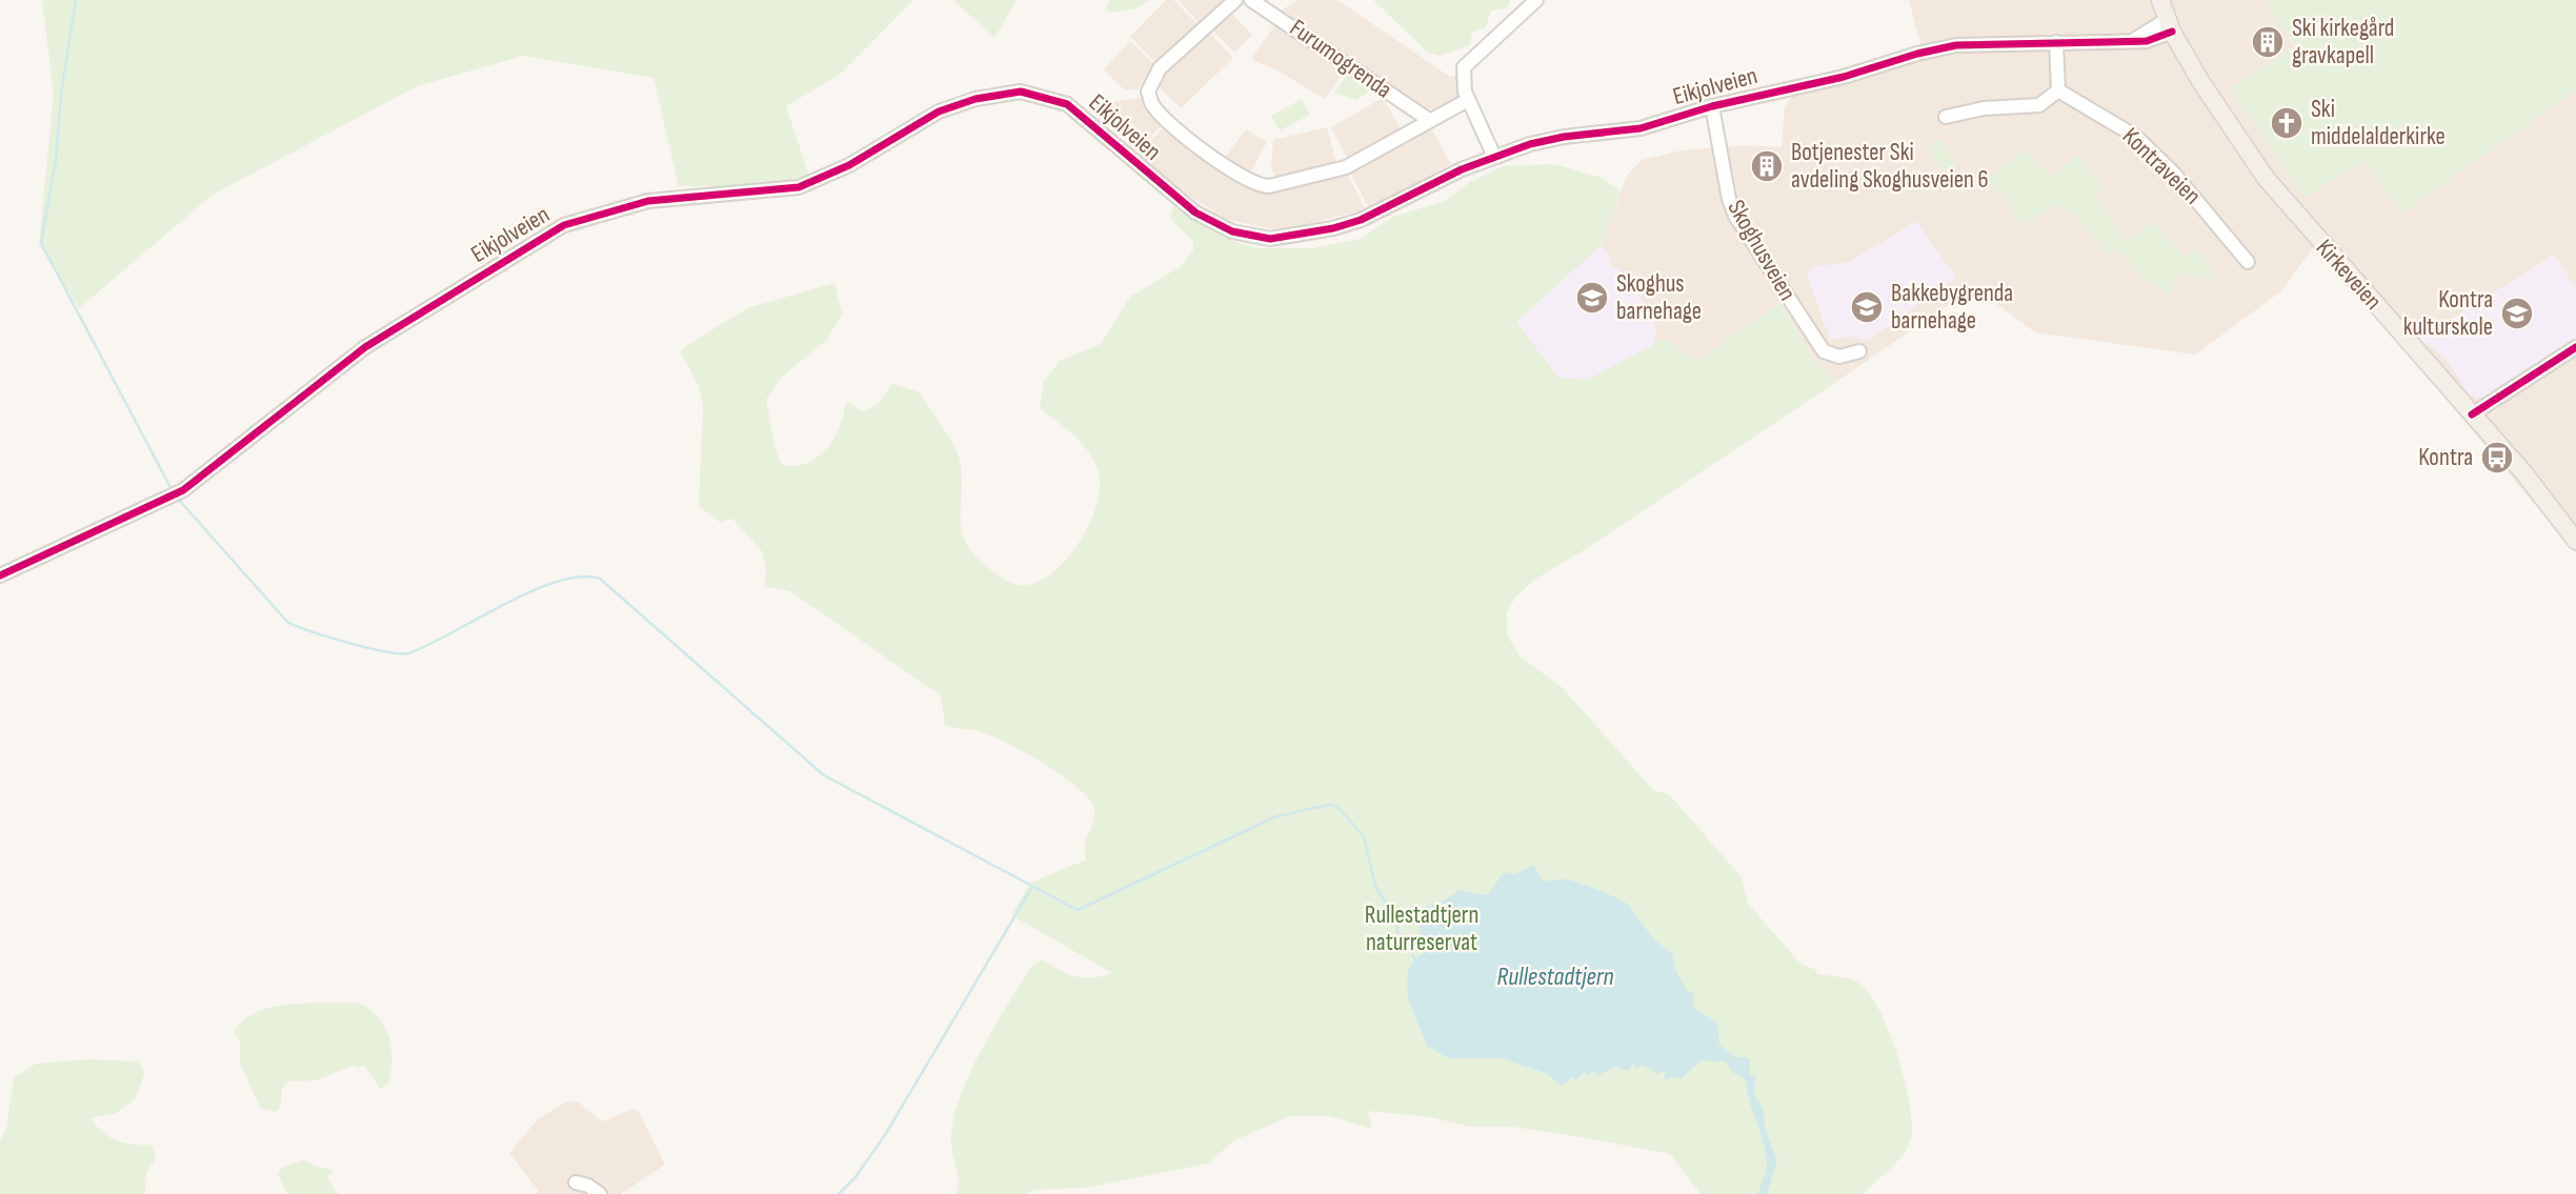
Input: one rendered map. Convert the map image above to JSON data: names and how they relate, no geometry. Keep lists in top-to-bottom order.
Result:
{
  "streets": {
    "main road": ["Kirkeveien"],
    "street": [
      "Furumogrenda",
      "Eikjolveien",
      "Kontraveien",
      "Skoghusveien"
    ]
  },
  "crossings": [
    ["Eikjolveien", "Skoghusveien"],
    ["Eikjolveien", "Kirkeveien"]
  ],
  "water": ["Rullestadtjern"],
  "parks": ["Rullestadtjern naturreservat"],
  "places": {
    "building": ["Ski kirkegård gravkapell", "Botjenester Ski avdeling Skoghusveien 6"],
    "church": ["Ski middelalderkirke"],
    "school or university": ["Skoghus barnehage", "Bakkebygrenda barnehage", "Kontra kulturskole"],
    "bus stop": ["Kontra"]
  }
}
